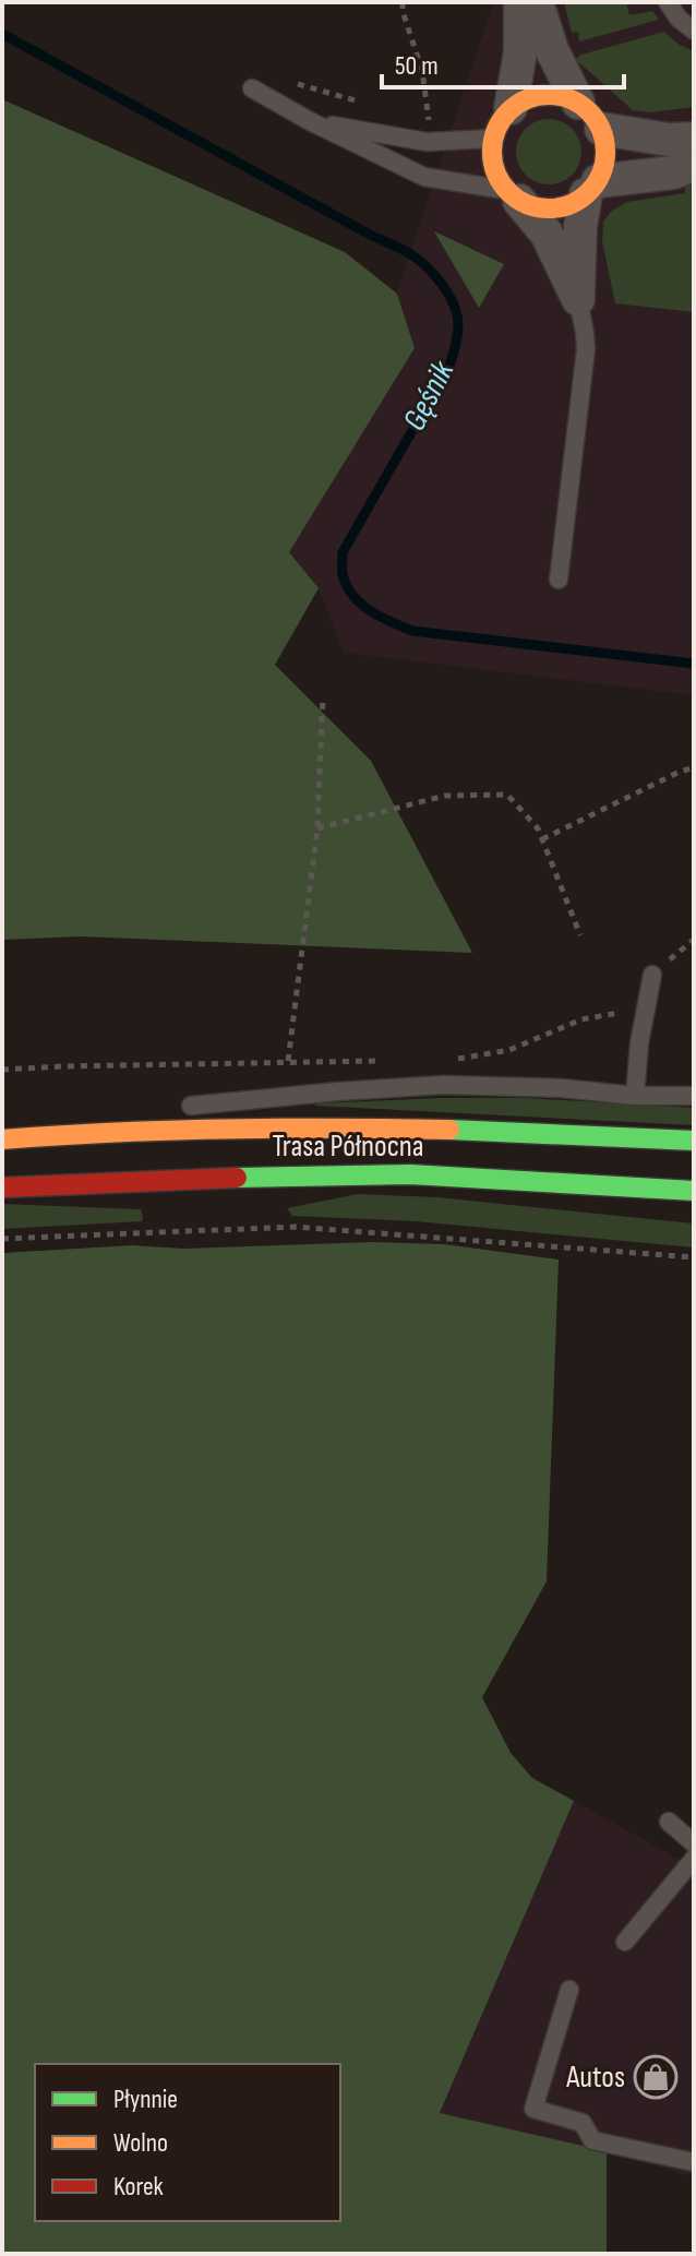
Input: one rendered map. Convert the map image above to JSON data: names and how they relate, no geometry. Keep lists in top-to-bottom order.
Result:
{
  "streets": {
    "main road": ["Trasa Północna"]
  },
  "water": ["Gęśnik"],
  "places": {
    "shop": ["Autos"]
  },
  "legend": ["Płynnie", "Wolno", "Korek"],
  "scale_bar": "50 m"
}
